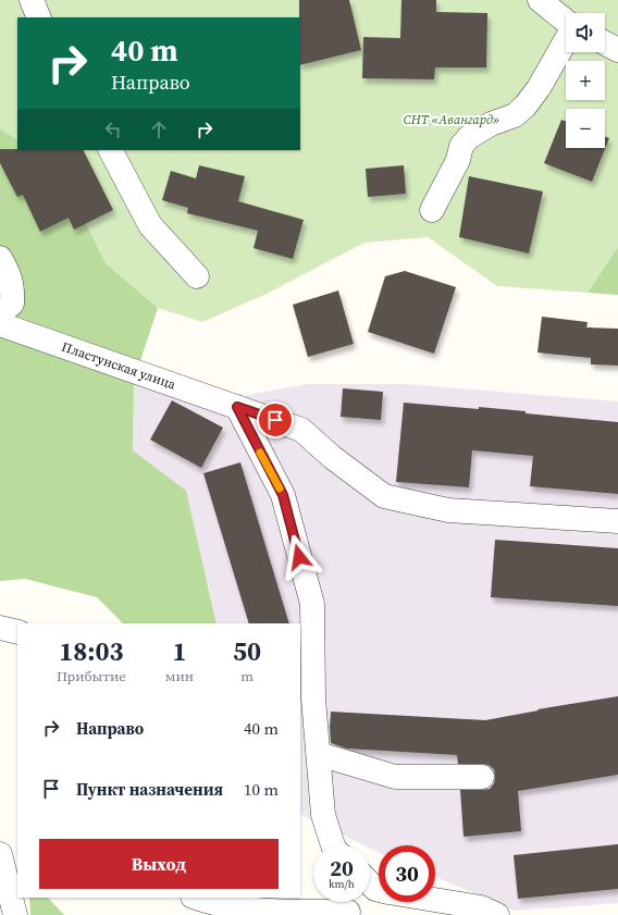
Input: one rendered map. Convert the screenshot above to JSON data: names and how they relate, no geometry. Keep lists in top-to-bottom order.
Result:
{
  "streets": {
    "street": ["Пластунская улица"]
  },
  "parks": ["СНТ «Авангард»"],
  "page": {
    "map_buttons": ["+", "−"],
    "turn": ["40 m", "Направо"],
    "eta": [
      "18:03",
      "Прибытие",
      "1",
      "мин",
      "50",
      "m"
    ],
    "list": [
      {
        "name": "Направо",
        "value": "40 m"
      },
      {
        "name": "Пункт назначения",
        "value": "10 m"
      }
    ],
    "buttons": "Выход",
    "speed": "20 km/h",
    "limit": "30"
  }
}
